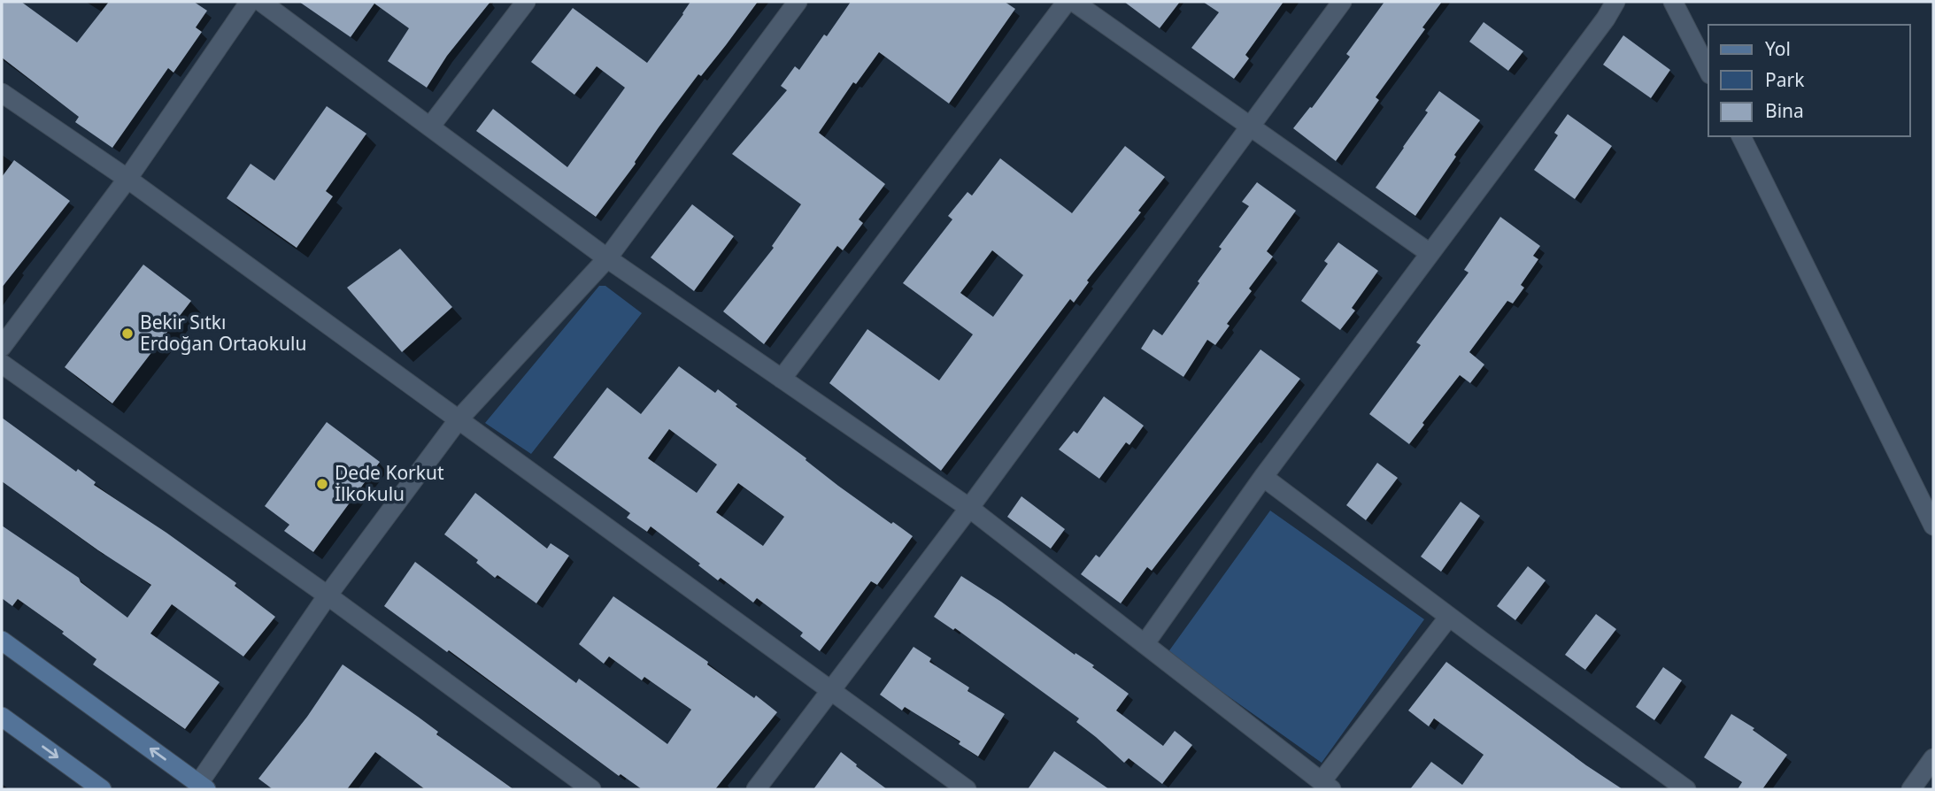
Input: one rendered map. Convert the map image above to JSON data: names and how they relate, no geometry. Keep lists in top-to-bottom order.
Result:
{
  "places": ["Bekir Sıtkı Erdoğan Ortaokulu", "Dede Korkut İlkokulu"],
  "legend": ["Yol", "Park", "Bina"]
}
